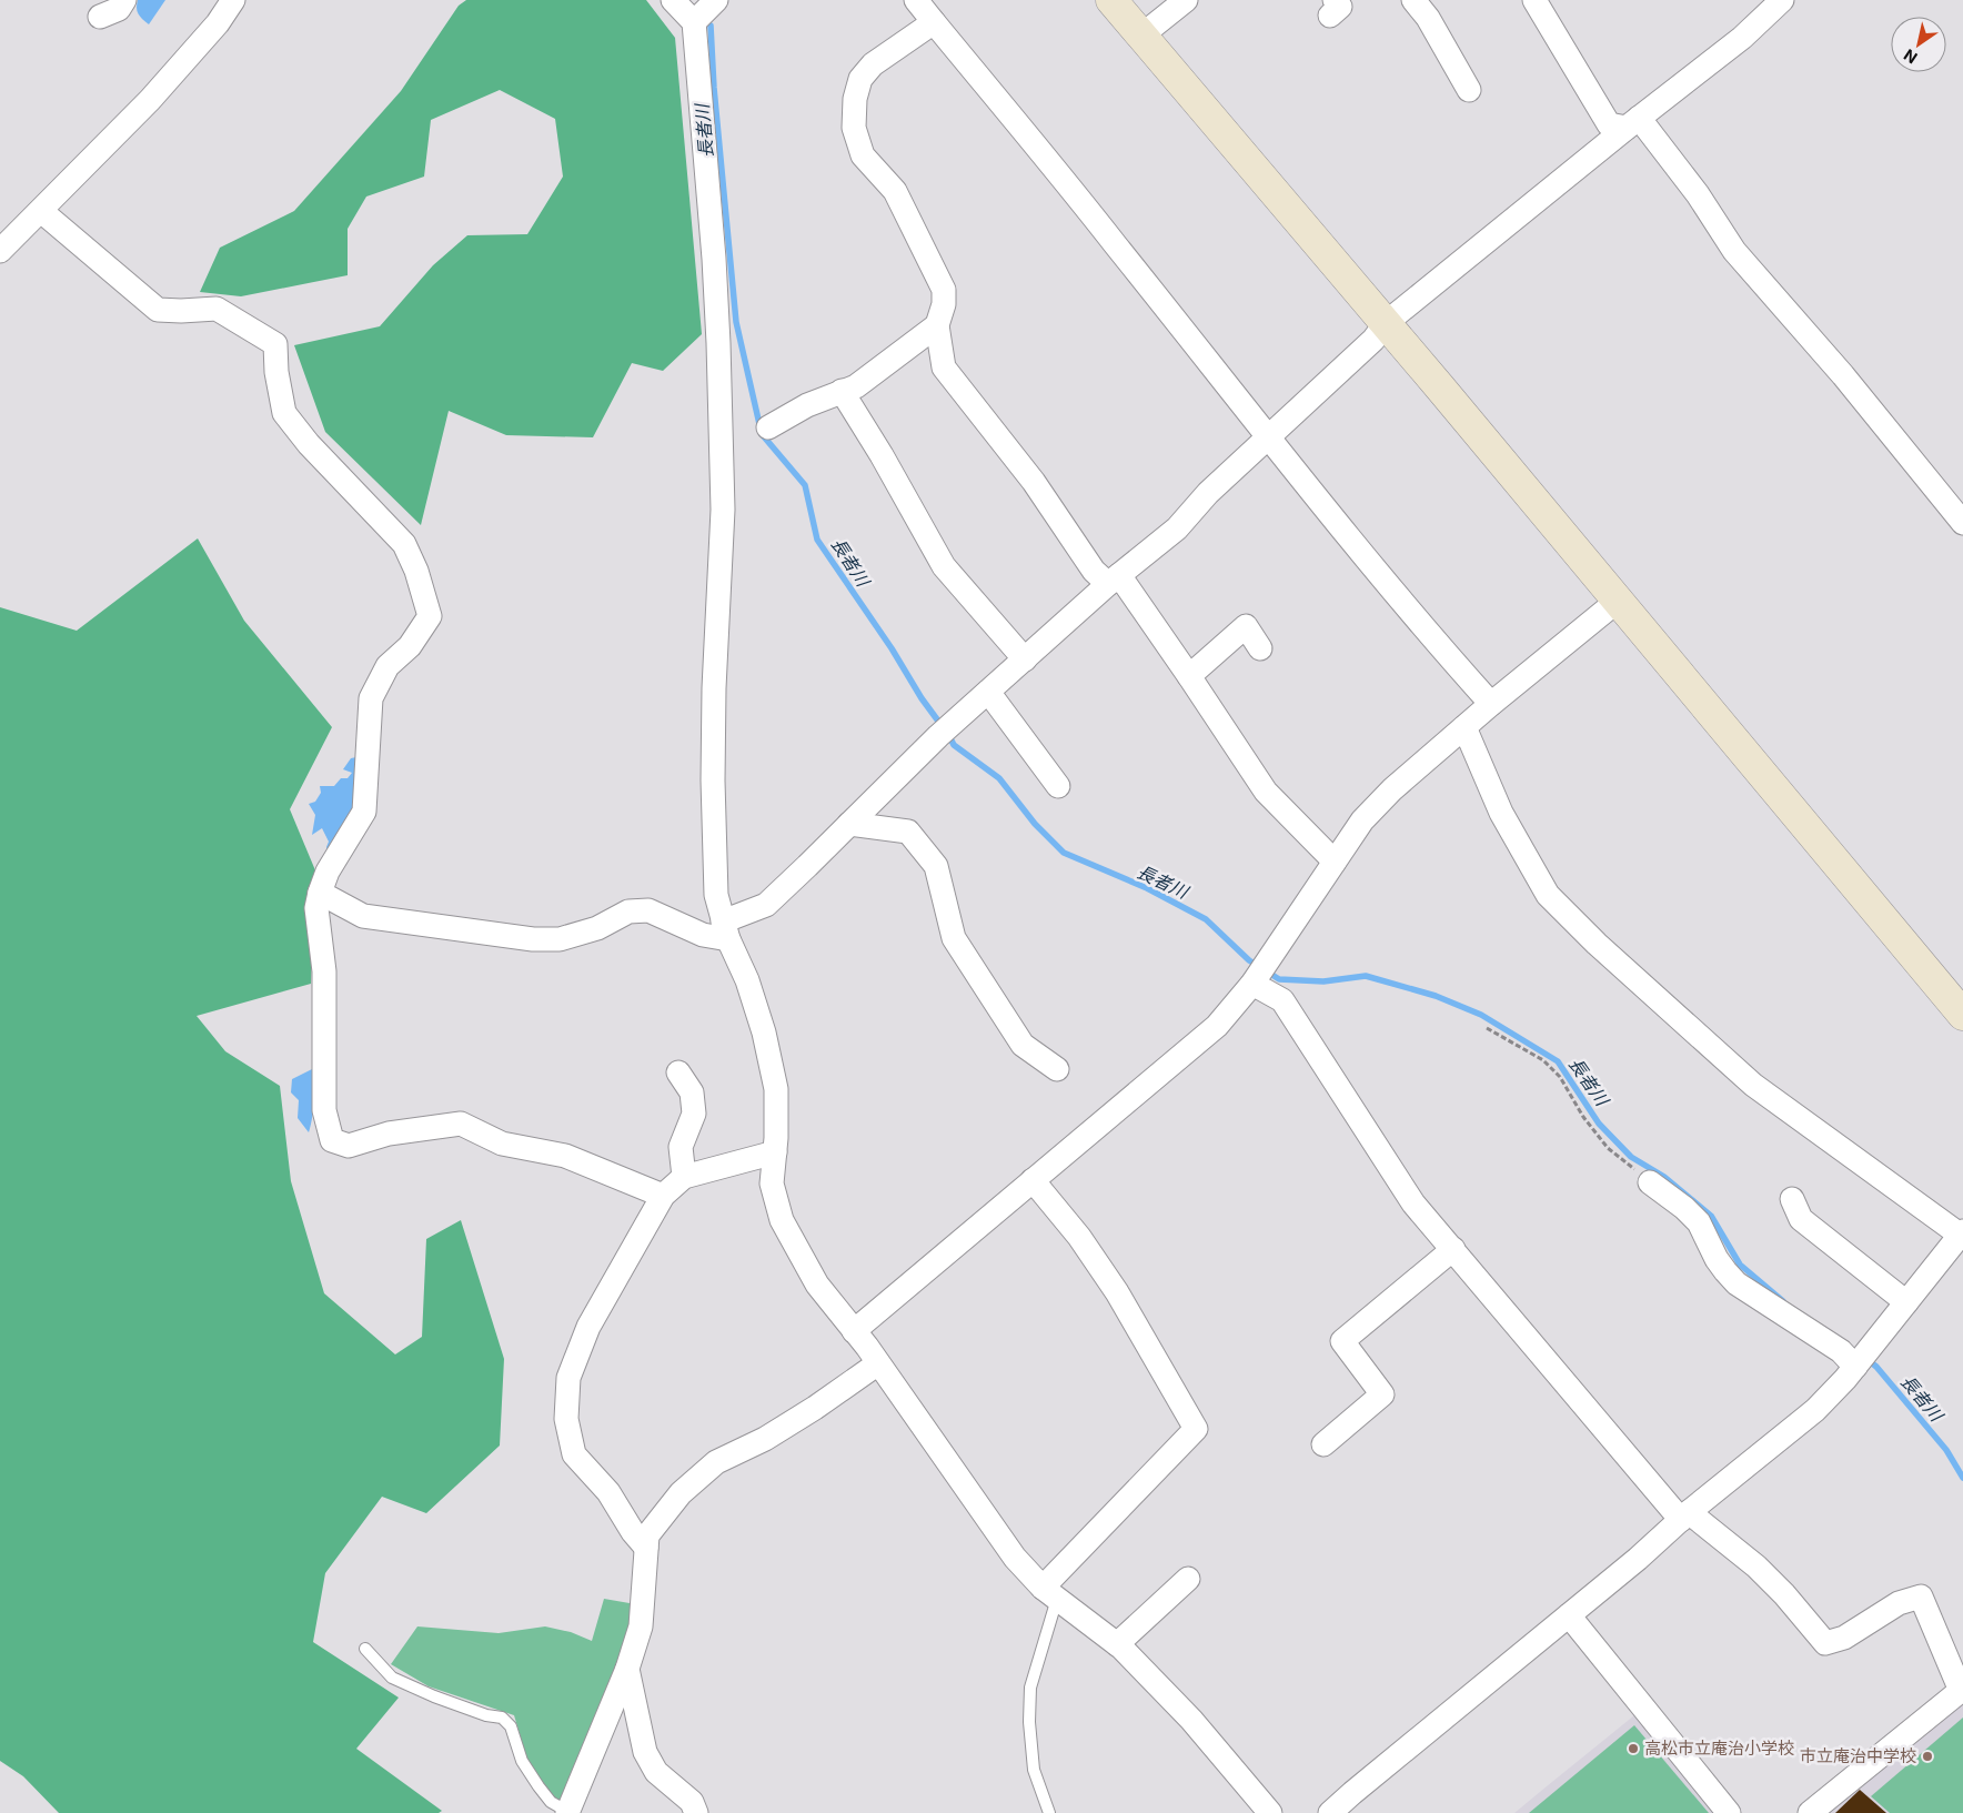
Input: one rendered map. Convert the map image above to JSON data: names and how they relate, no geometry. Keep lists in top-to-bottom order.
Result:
{
  "water": ["長者川"],
  "places": ["高松市立庵治小学校", "市立庵治中学校"],
  "north": "bottom left"
}
